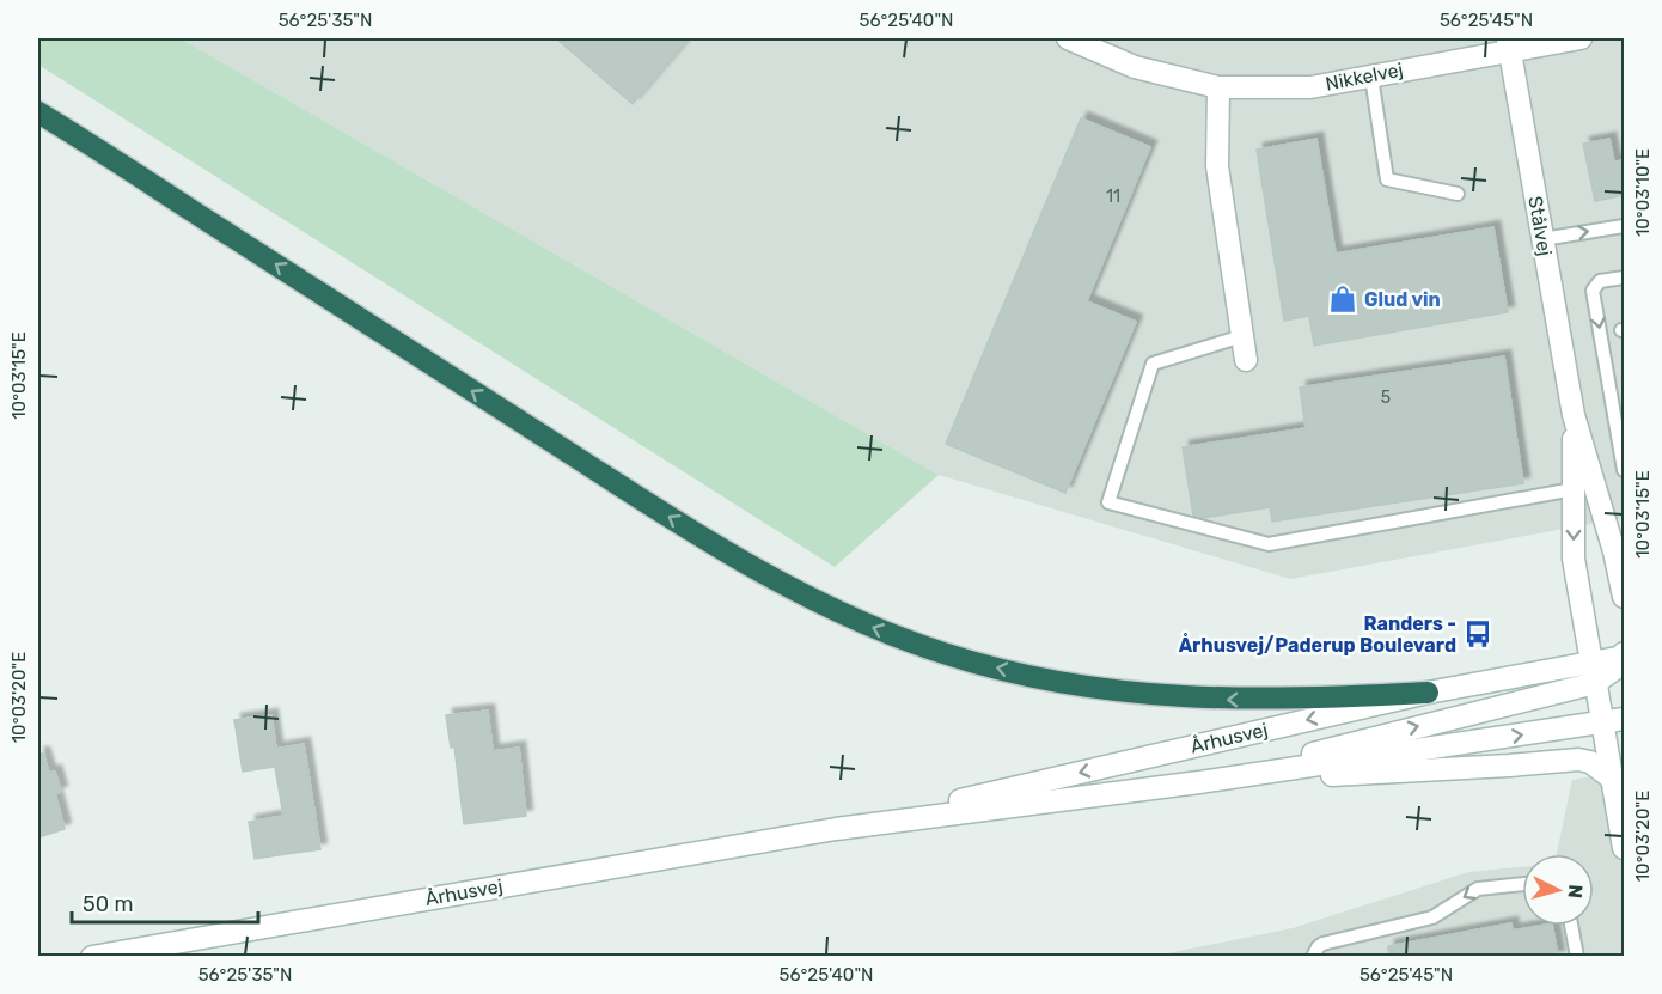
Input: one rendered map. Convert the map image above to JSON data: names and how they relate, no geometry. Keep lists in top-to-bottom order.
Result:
{
  "streets": {
    "main road": ["Nikkelvej", "Stålvej", "Århusvej"]
  },
  "crossings": [
    ["Nikkelvej", "Stålvej"],
    ["Stålvej", "Århusvej"]
  ],
  "places": {
    "shop": ["Glud vin"],
    "bus stop": ["Randers - Århusvej/Paderup Boulevard"]
  },
  "house_numbers": ["11", "5"],
  "scale_bar": "50 m",
  "north": "right",
  "coordinates": [
    "56°25'35\"N",
    "56°25'40\"N",
    "56°25'45\"N",
    "10°03'10\"E",
    "10°03'15\"E",
    "10°03'20\"E"
  ]
}
